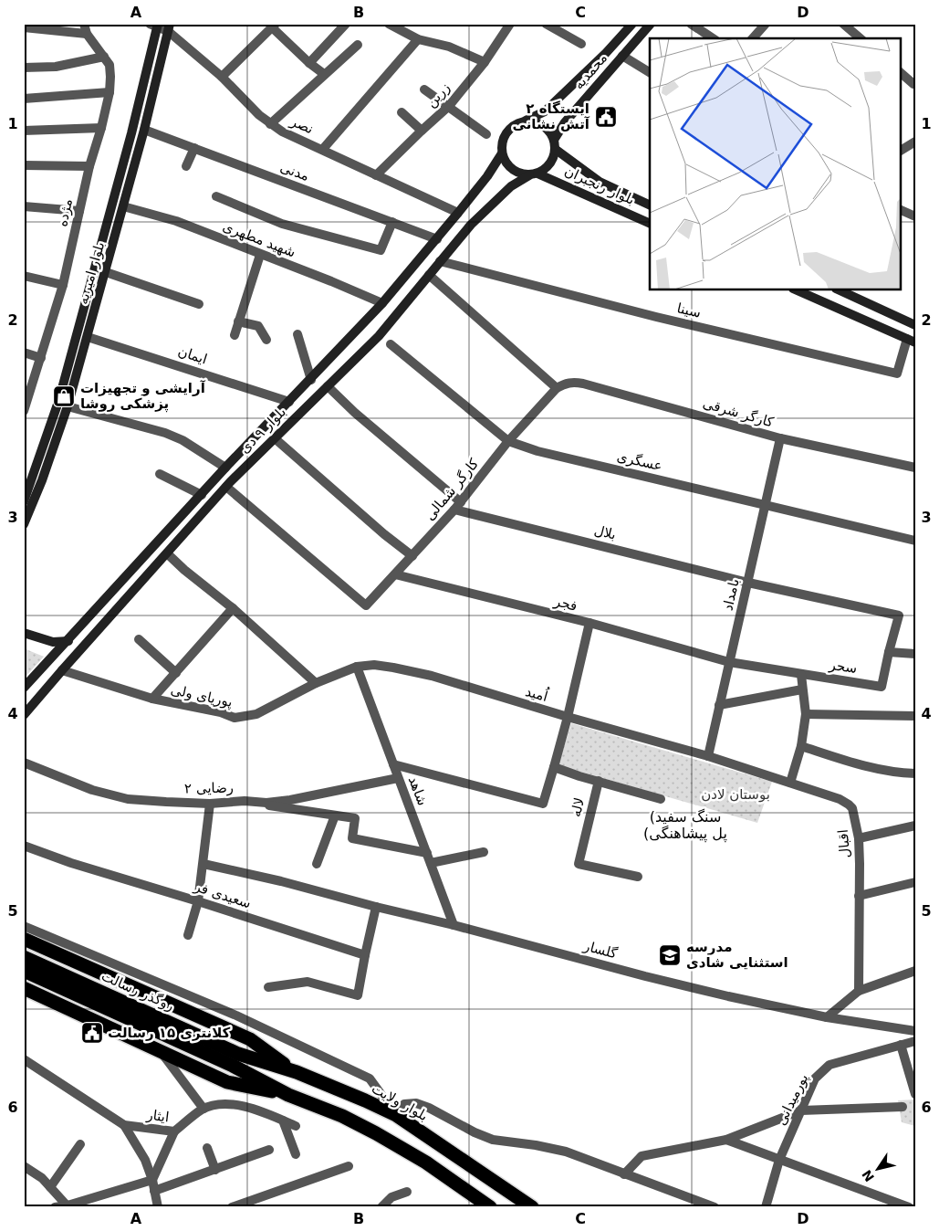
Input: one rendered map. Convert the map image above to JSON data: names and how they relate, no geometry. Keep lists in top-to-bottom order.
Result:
{
  "streets": {
    "highway": ["روگذر رسالت", "بلوار ولایت"],
    "main road": [
      "محمدیه",
      "بلوار رنجبران",
      "بلوار امیریه",
      "بلوار ۹ دی"
    ],
    "street": [
      "زرین",
      "نصر",
      "مدنی",
      "مژده",
      "شهید مطهری",
      "سینا",
      "ایمان",
      "کارگر شرقی",
      "عسگری",
      "کارگر شمالی",
      "بلال",
      "بامداد",
      "فجر",
      "سحر",
      "اُمید",
      "پوریای ولی",
      "رضایی ۲",
      "شاهد",
      "لاله",
      "اقبال",
      "سعیدی فر",
      "گلسار",
      "پورمیدانی",
      "ایثار"
    ]
  },
  "crossings": [
    ["محمدیه", "بلوار رنجبران"],
    ["محمدیه", "بلوار ۹ دی"],
    ["زرین", "نصر"],
    ["نصر", "بلوار امیریه"],
    ["نصر", "بلوار ۹ دی"],
    ["مدنی", "بلوار امیریه"],
    ["مدنی", "بلوار ۹ دی"],
    ["بلوار رنجبران", "بلوار ۹ دی"],
    ["شهید مطهری", "بلوار امیریه"],
    ["شهید مطهری", "بلوار ۹ دی"],
    ["بلوار امیریه", "ایمان"],
    ["سینا", "بلوار ۹ دی"],
    ["ایمان", "بلوار ۹ دی"],
    ["کارگر شرقی", "کارگر شمالی"],
    ["کارگر شرقی", "بامداد"],
    ["بلوار ۹ دی", "کارگر شمالی"],
    ["بلوار ۹ دی", "پوریای ولی"],
    ["عسگری", "کارگر شمالی"],
    ["عسگری", "بامداد"],
    ["کارگر شمالی", "بلال"],
    ["کارگر شمالی", "فجر"],
    ["بلال", "بامداد"],
    ["بلال", "سحر"],
    ["بامداد", "فجر"],
    ["بامداد", "سحر"],
    ["بامداد", "اُمید"],
    ["بامداد", "اقبال"],
    ["فجر", "سحر"],
    ["اُمید", "پوریای ولی"],
    ["اُمید", "شاهد"],
    ["اُمید", "اقبال"],
    ["پوریای ولی", "شاهد"],
    ["رضایی ۲", "شاهد"],
    ["شاهد", "گلسار"],
    ["روگذر رسالت", "بلوار ولایت"]
  ],
  "districts": ["(سنگ سفید (پل پیشاهنگی"],
  "parks": ["بوستان لادن"],
  "places": {
    "public building": ["ایستگاه ۲ آتش نشانی", "کلانتری ۱۵ رسالت"],
    "shop": ["آرایشی و تجهیزات پزشکی روشا"],
    "school or university": ["مدرسه استثنایی شادی"]
  },
  "north": "bottom left",
  "grid": {
    "columns": [
      "A",
      "B",
      "C",
      "D"
    ],
    "rows": [
      "1",
      "2",
      "3",
      "4",
      "5",
      "6"
    ]
  }
}
